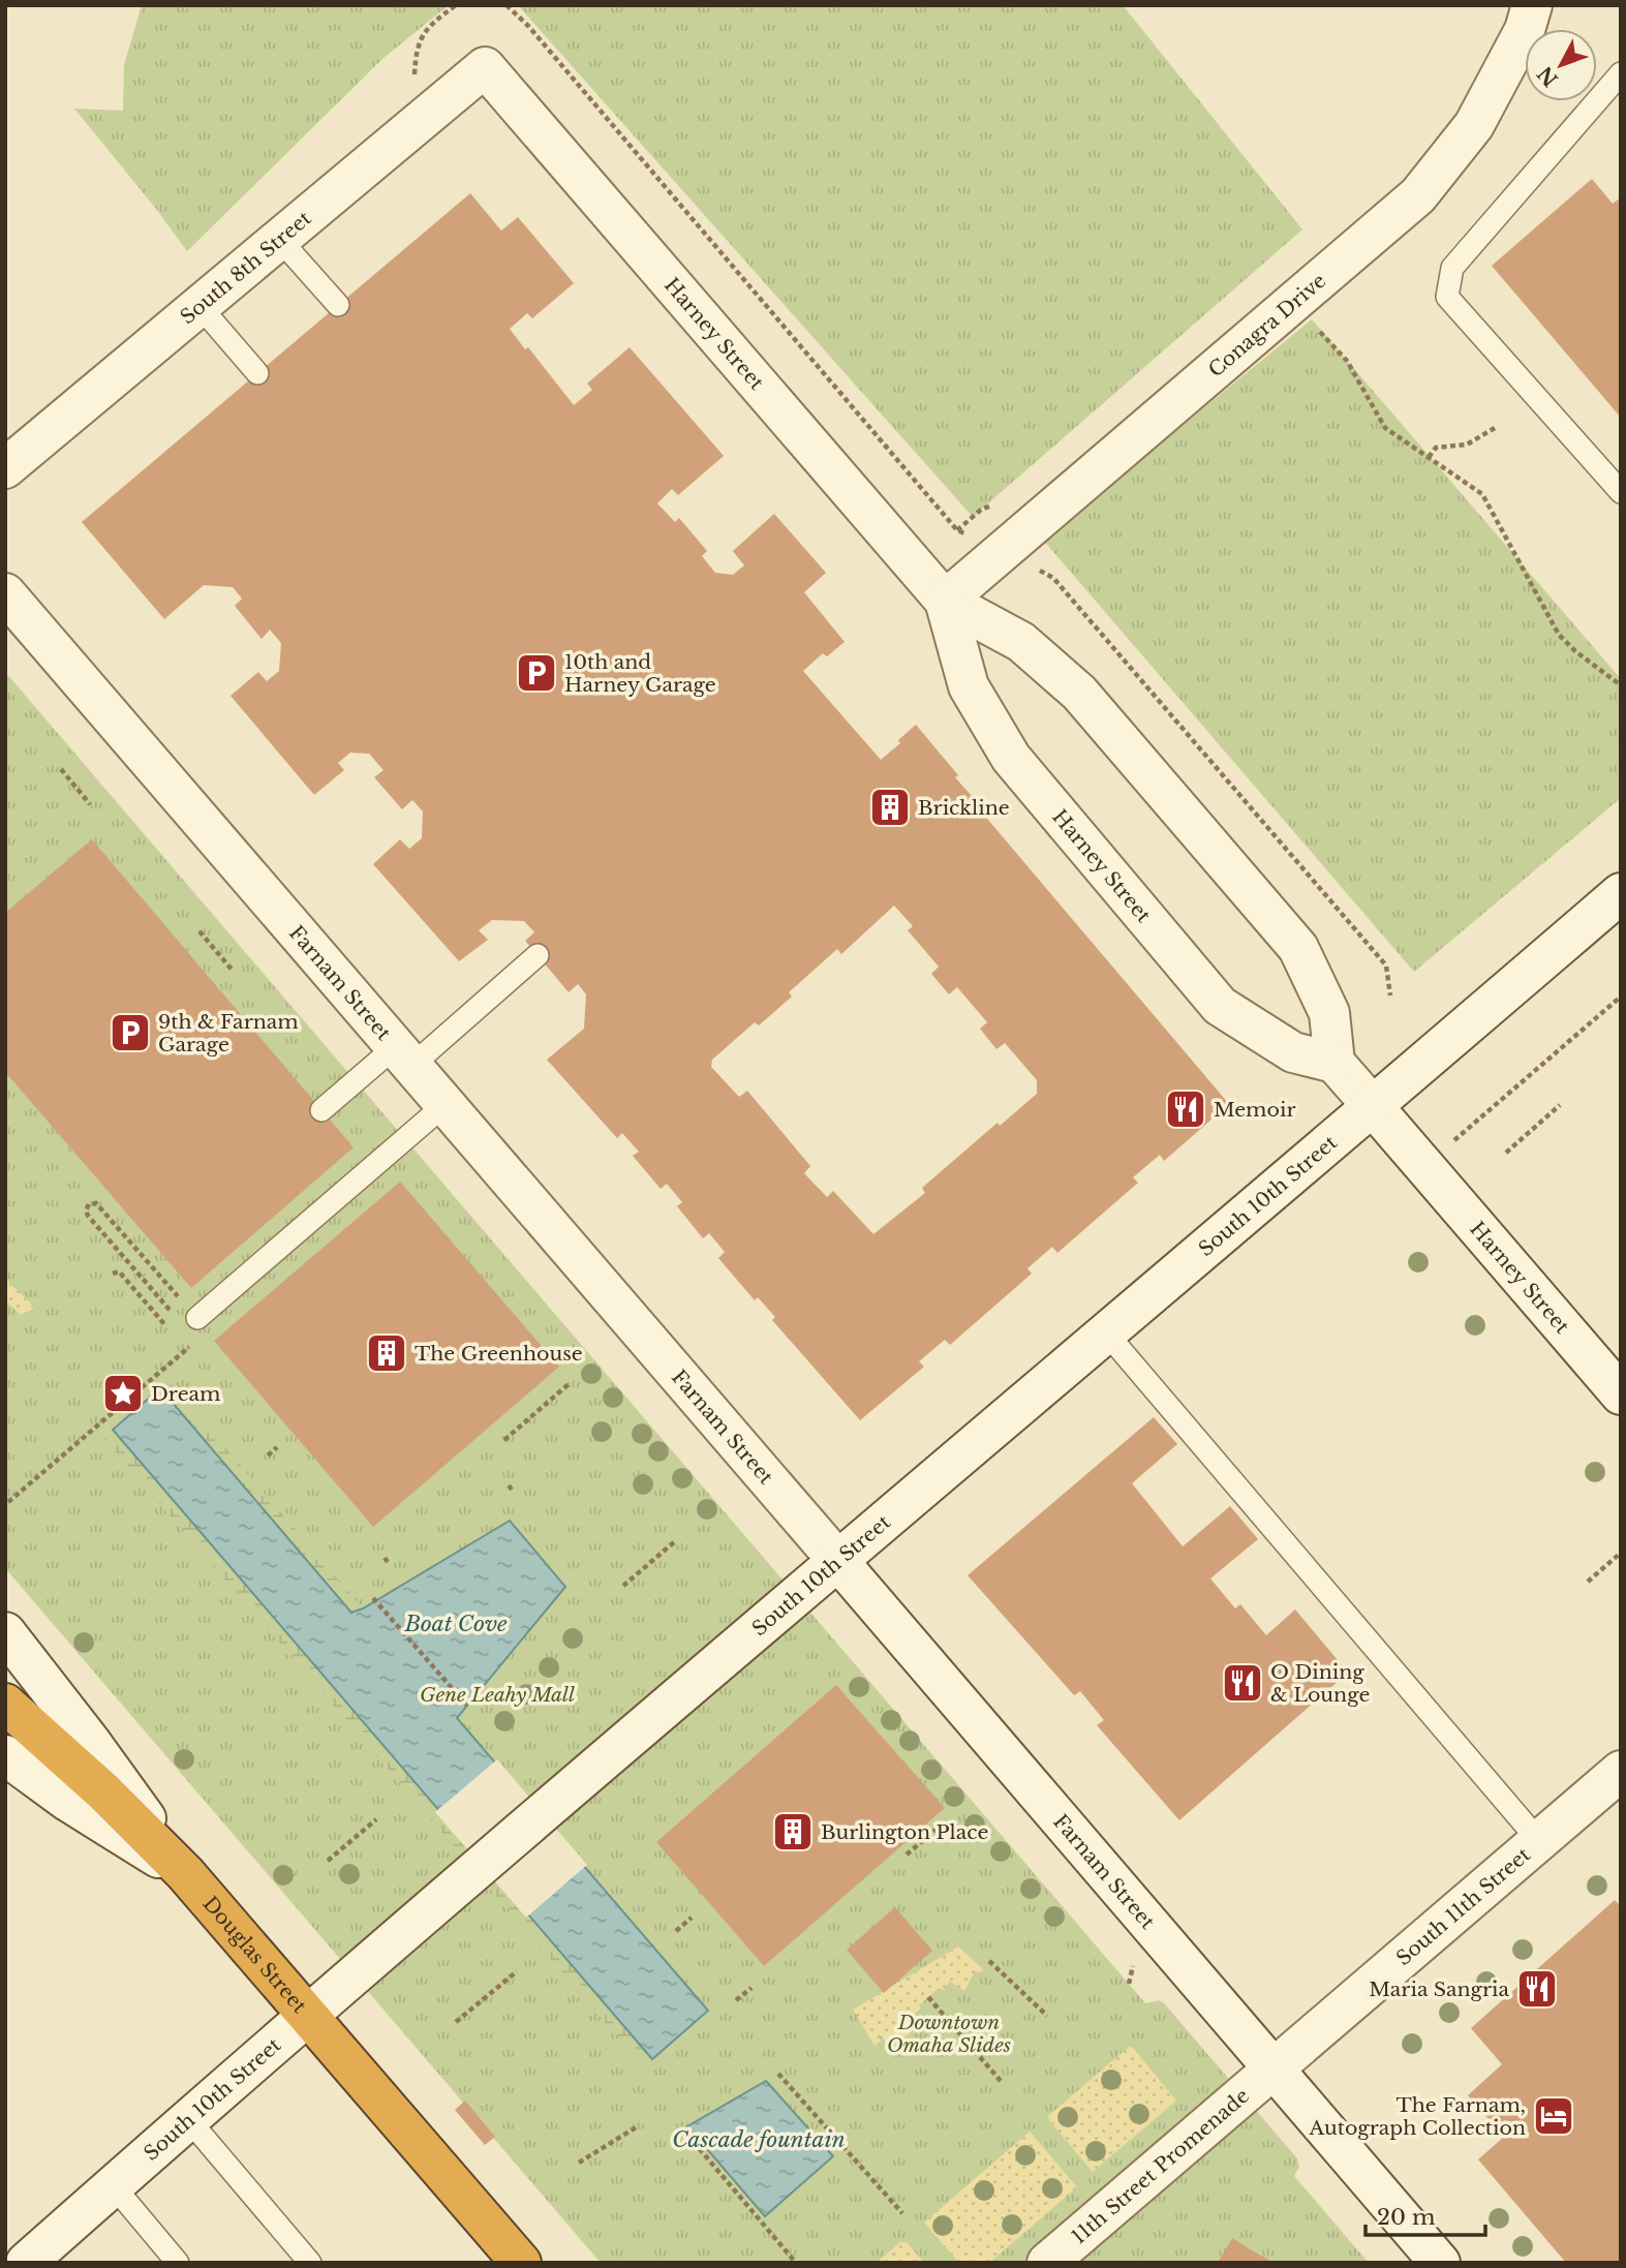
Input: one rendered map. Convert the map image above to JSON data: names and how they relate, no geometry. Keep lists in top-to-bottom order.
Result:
{
  "streets": {
    "highway": ["Douglas Street"],
    "street": [
      "South 8th Street",
      "Conagra Drive",
      "Harney Street",
      "Farnam Street",
      "South 10th Street",
      "South 11th Street",
      "11th Street Promenade"
    ]
  },
  "crossings": [
    ["South 8th Street", "Harney Street"],
    ["Conagra Drive", "Harney Street"],
    ["Harney Street", "South 10th Street"],
    ["Farnam Street", "South 10th Street"],
    ["Farnam Street", "South 11th Street"],
    ["Farnam Street", "11th Street Promenade"],
    ["South 10th Street", "Douglas Street"],
    ["South 11th Street", "11th Street Promenade"]
  ],
  "water": ["Boat Cove", "Cascade fountain"],
  "parks": ["Gene Leahy Mall", "Downtown Omaha Slides"],
  "places": {
    "parking": ["10th and Harney Garage", "9th & Farnam Garage"],
    "building": ["Brickline", "The Greenhouse", "Burlington Place"],
    "restaurant": ["Memoir", "O Dining & Lounge", "Maria Sangria"],
    "place": ["Dream"],
    "hotel": ["The Farnam, Autograph Collection"]
  },
  "scale_bar": "20 m",
  "north": "bottom left"
}
